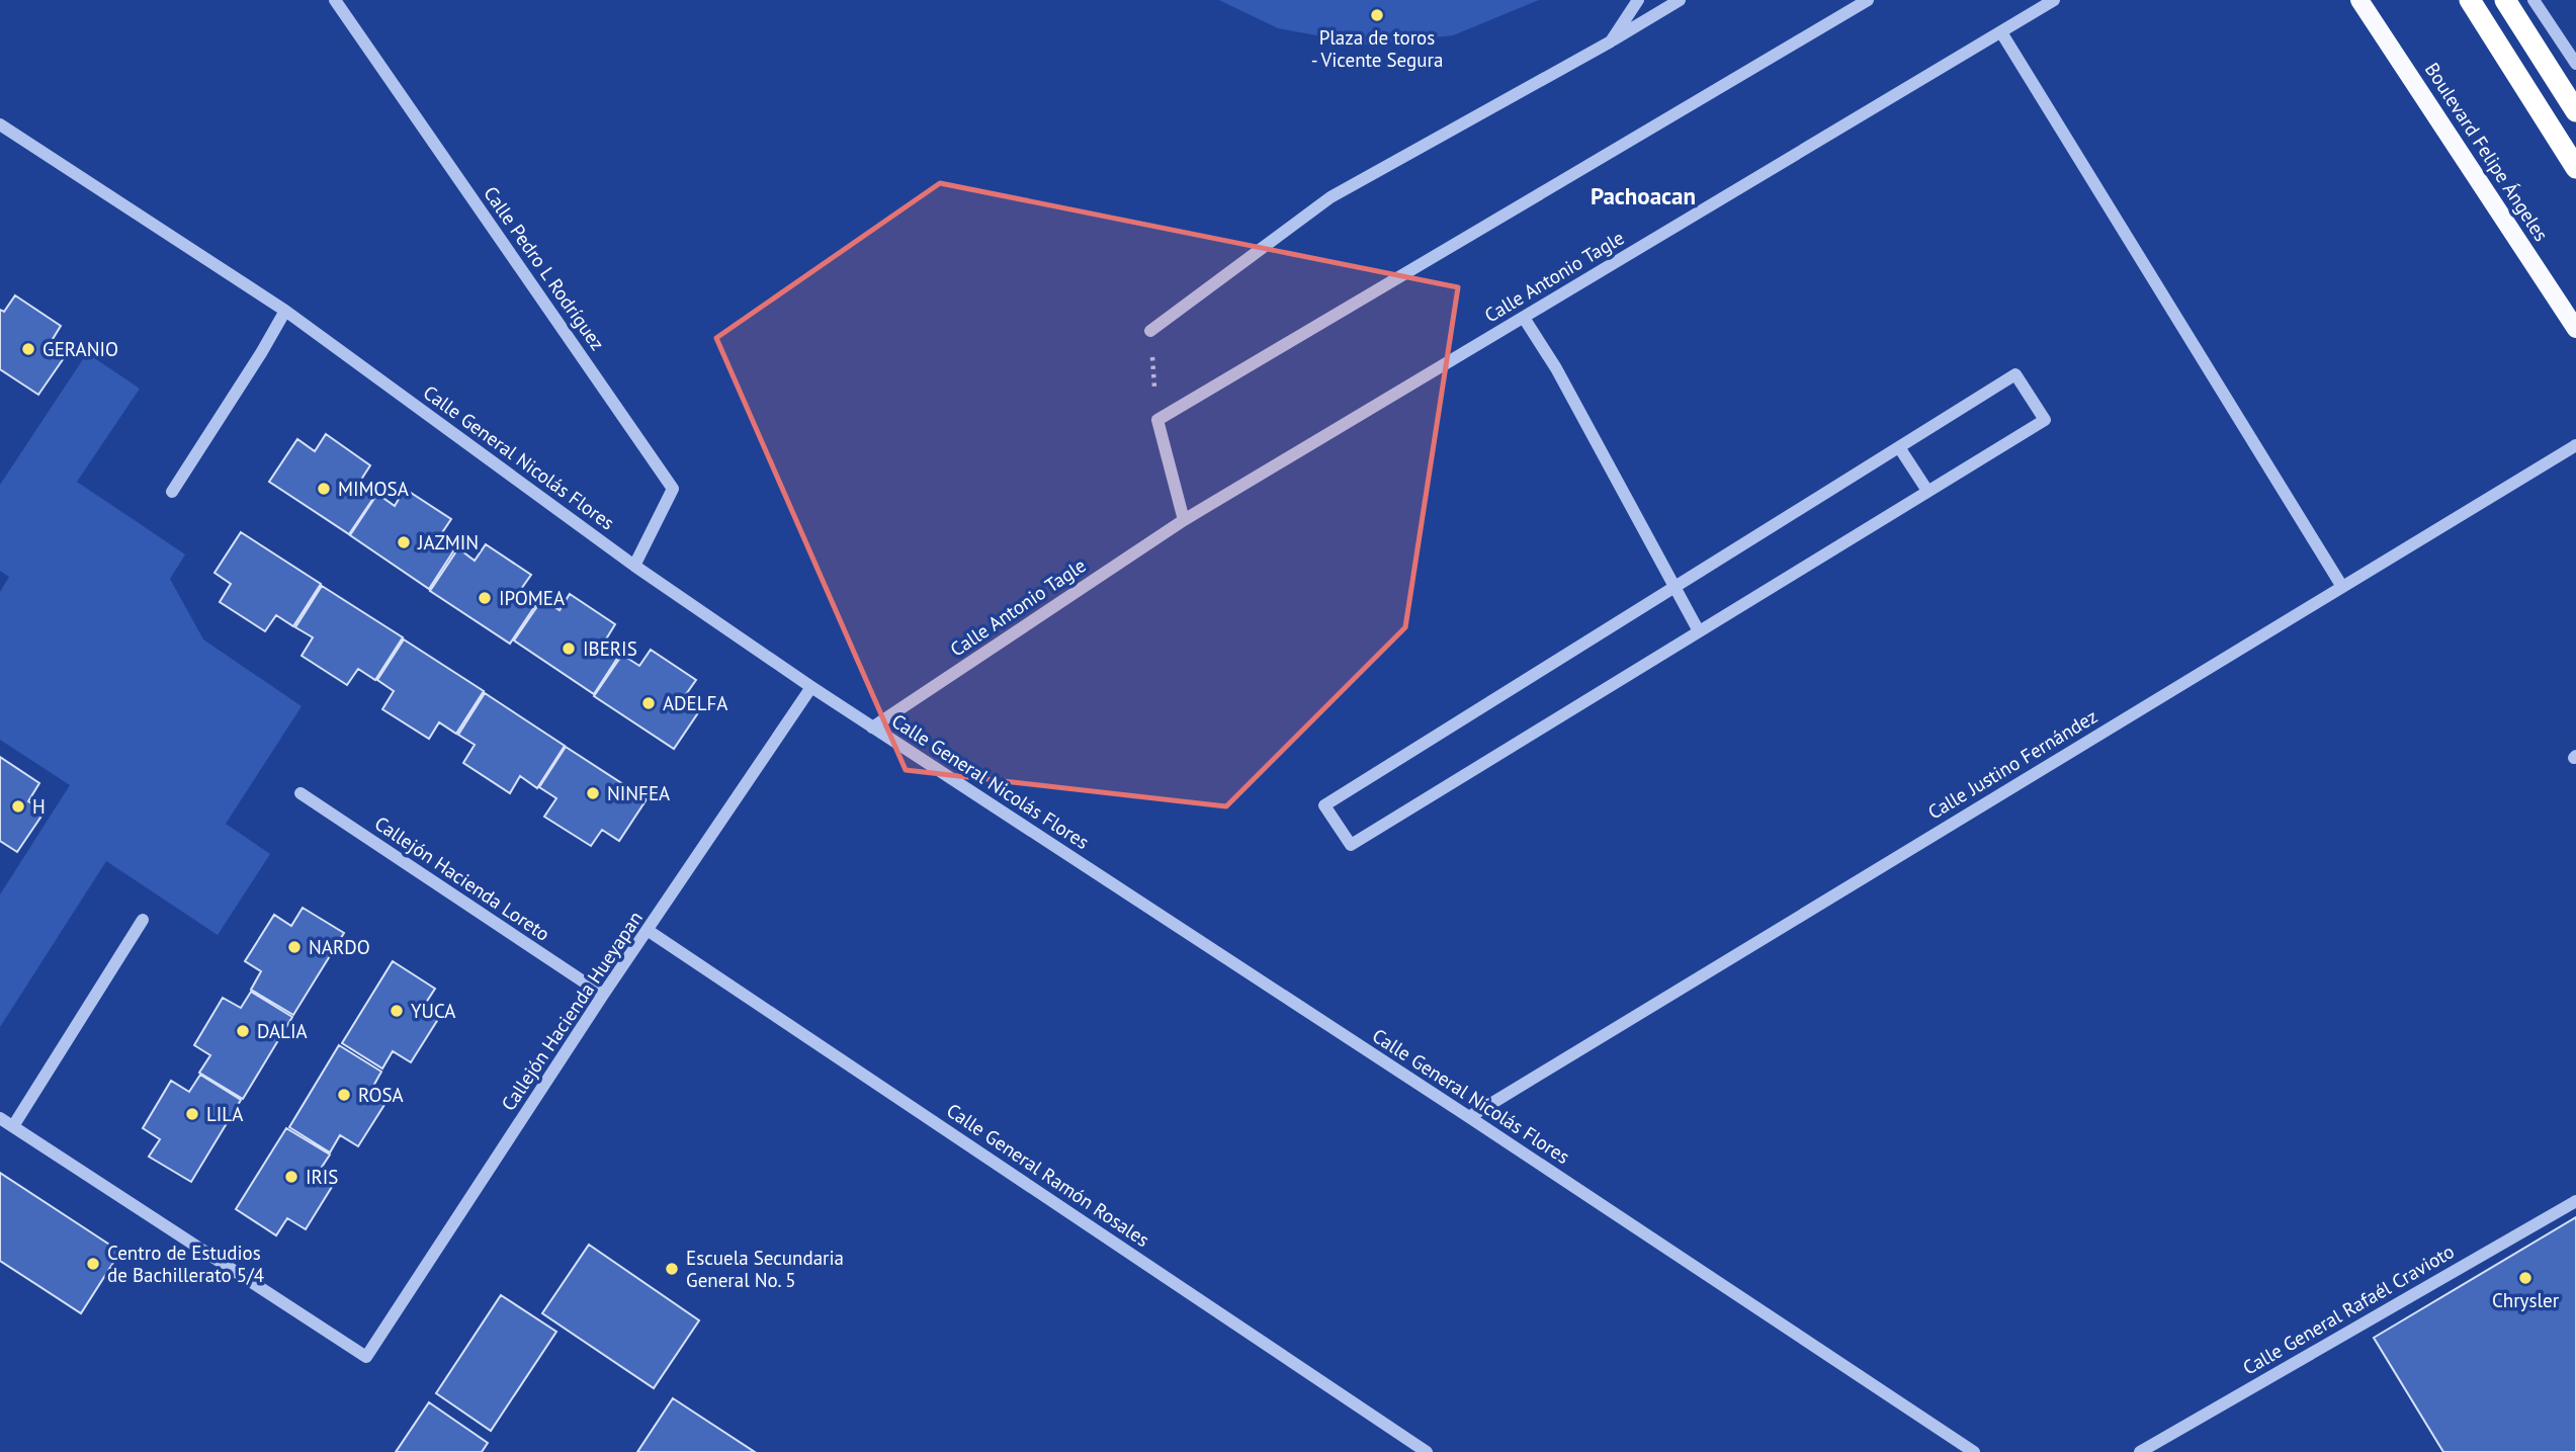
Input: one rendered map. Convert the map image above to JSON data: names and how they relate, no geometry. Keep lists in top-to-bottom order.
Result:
{
  "streets": {
    "main road": ["Boulevard Felipe Ángeles"],
    "street": [
      "Calle Pedro L Rodríguez",
      "Calle Antonio Tagle",
      "Calle General Nicolás Flores",
      "Calle Justino Fernández",
      "Callejón Hacienda Loreto",
      "Callejón Hacienda Hueyapan",
      "Calle General Ramón Rosales",
      "Calle General Rafaél Cravioto"
    ]
  },
  "crossings": [
    ["Calle Pedro L Rodríguez", "Calle General Nicolás Flores"],
    ["Calle Antonio Tagle", "Calle General Nicolás Flores"],
    ["Calle General Nicolás Flores", "Calle Justino Fernández"],
    ["Calle General Nicolás Flores", "Callejón Hacienda Hueyapan"],
    ["Callejón Hacienda Loreto", "Callejón Hacienda Hueyapan"],
    ["Callejón Hacienda Hueyapan", "Calle General Ramón Rosales"]
  ],
  "districts": ["Pachoacan"],
  "places": [
    "Plaza de toros - Vicente Segura",
    "GERANIO",
    "MIMOSA",
    "JAZMIN",
    "IPOMEA",
    "IBERIS",
    "ADELFA",
    "NINFEA",
    "H",
    "NARDO",
    "YUCA",
    "DALIA",
    "ROSA",
    "LILA",
    "IRIS",
    "Centro de Estudios de Bachillerato 5/4",
    "Escuela Secundaria General No. 5",
    "Chrysler"
  ]
}
